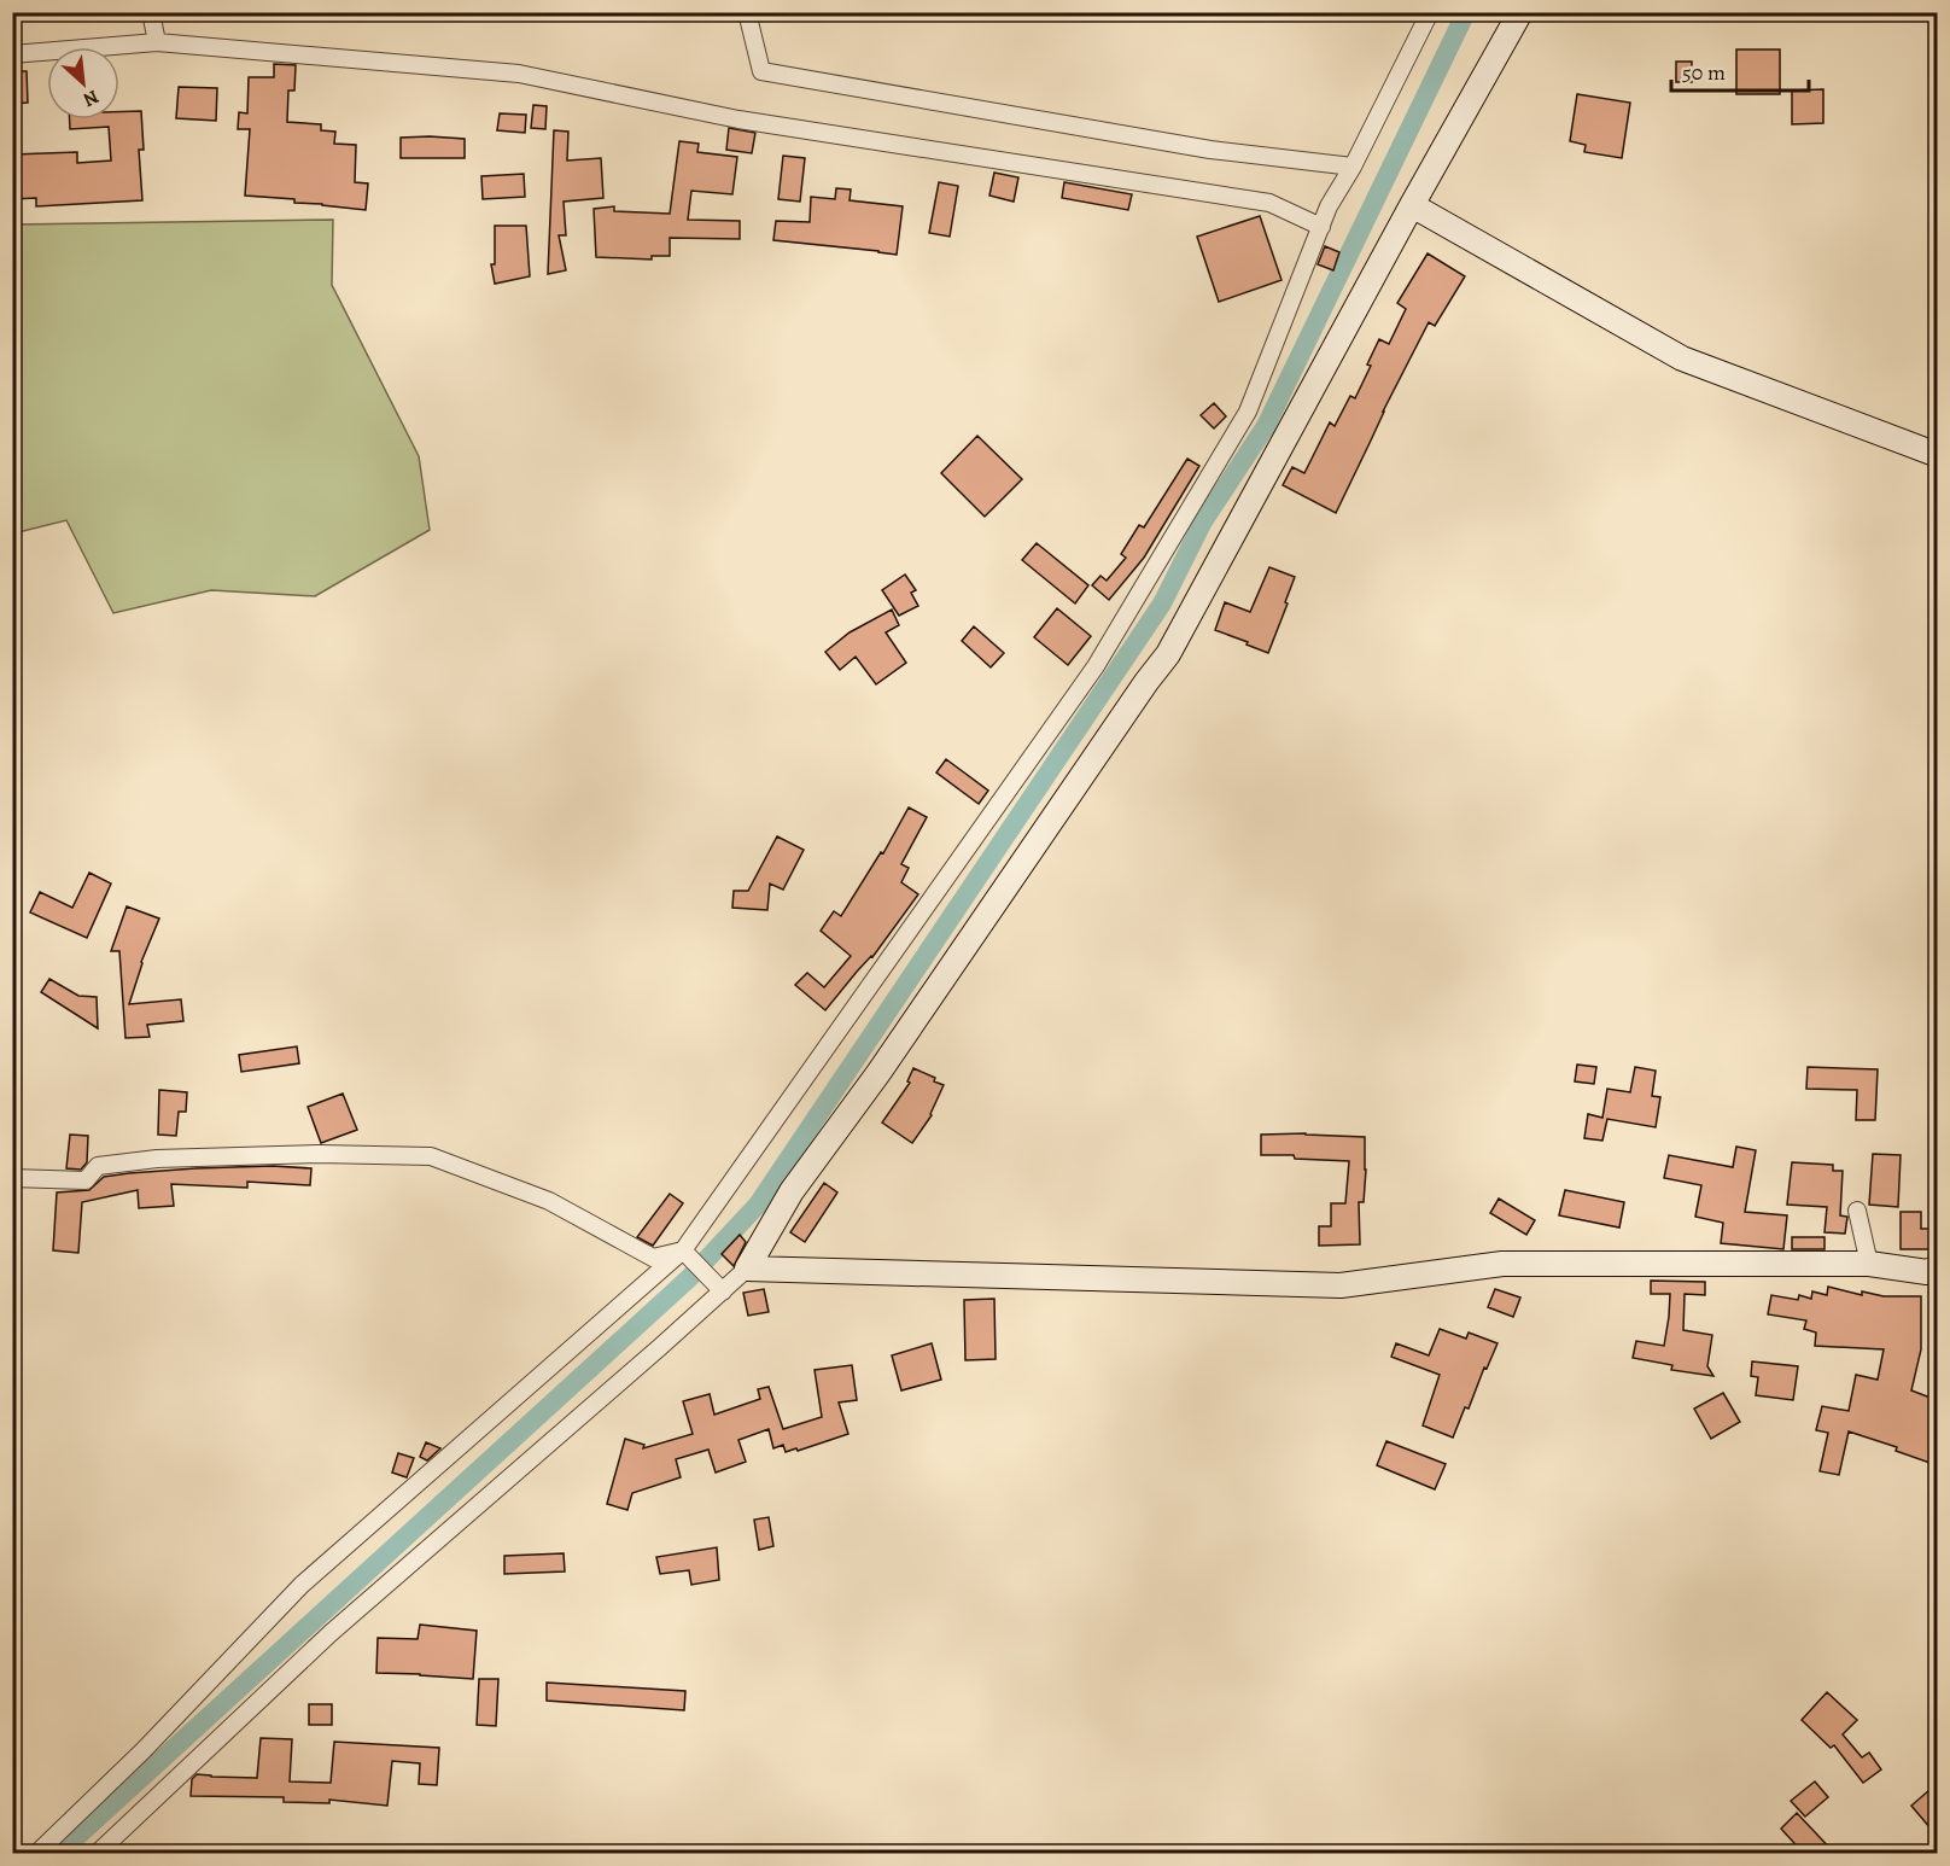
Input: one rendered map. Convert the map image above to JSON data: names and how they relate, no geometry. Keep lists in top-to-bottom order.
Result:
{
  "scale_bar": "50 m",
  "north": "bottom right"
}
